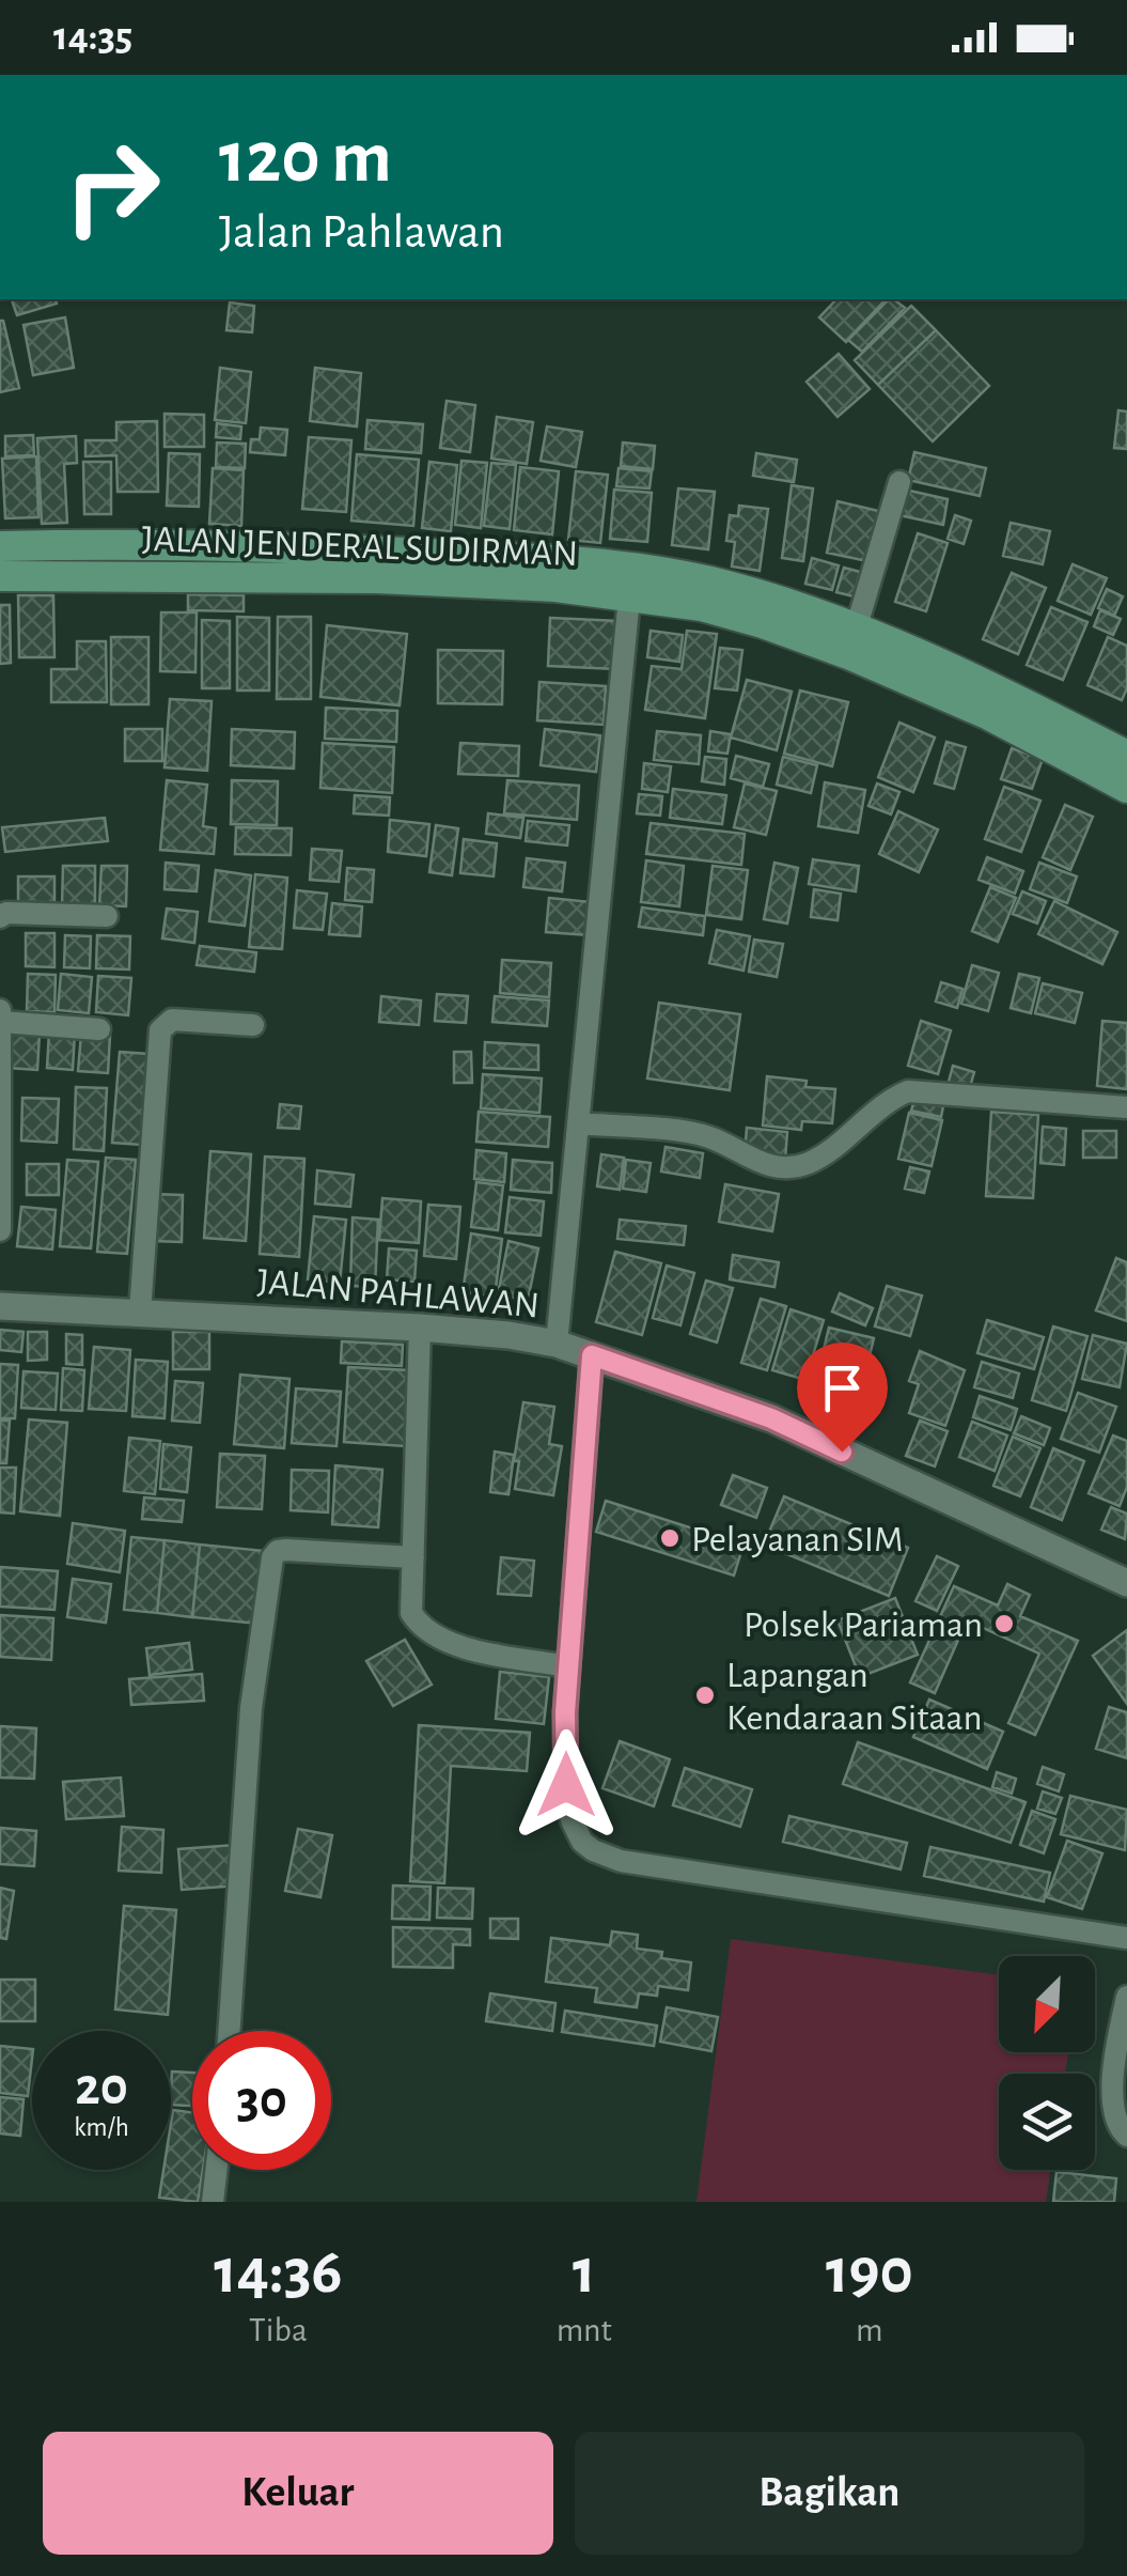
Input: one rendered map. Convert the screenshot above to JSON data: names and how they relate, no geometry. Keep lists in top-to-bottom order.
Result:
{
  "streets": {
    "main road": ["JALAN JENDERAL SUDIRMAN"],
    "street": ["JALAN PAHLAWAN"]
  },
  "places": ["Pelayanan SIM", "Polsek Pariaman", "Lapangan Kendaraan Sitaan"],
  "north": "bottom left",
  "page": {
    "status": "14:35",
    "turn": ["120 m", "Jalan Pahlawan"],
    "speed": "20 km/h",
    "limit": "30",
    "eta": [
      "14:36",
      "Tiba",
      "1",
      "mnt",
      "190",
      "m"
    ],
    "buttons": ["Keluar", "Bagikan"]
  }
}
